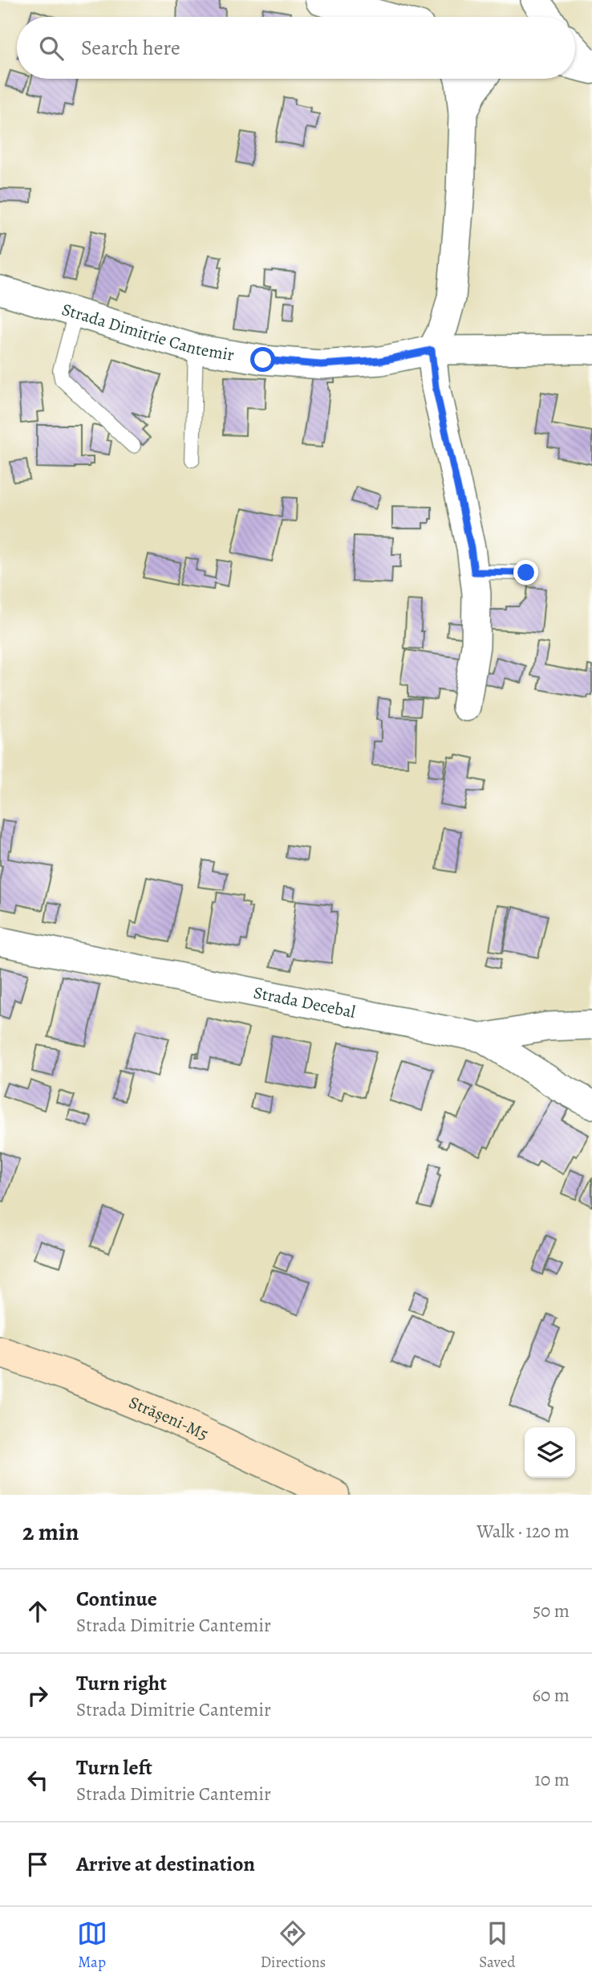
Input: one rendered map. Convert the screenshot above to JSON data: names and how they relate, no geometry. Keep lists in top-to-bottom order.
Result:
{
  "streets": {
    "main road": ["Strășeni-M5"],
    "street": ["Strada Dimitrie Cantemir", "Strada Decebal"]
  },
  "page": {
    "search": "Search here",
    "heading": ["2 min", "Walk · 120 m"],
    "list": [
      ["Continue", "Strada Dimitrie Cantemir", "50 m"],
      ["Turn right", "Strada Dimitrie Cantemir", "60 m"],
      ["Turn left", "Strada Dimitrie Cantemir", "10 m"],
      "Arrive at destination"
    ],
    "nav": ["Map", "Directions", "Saved"]
  }
}
